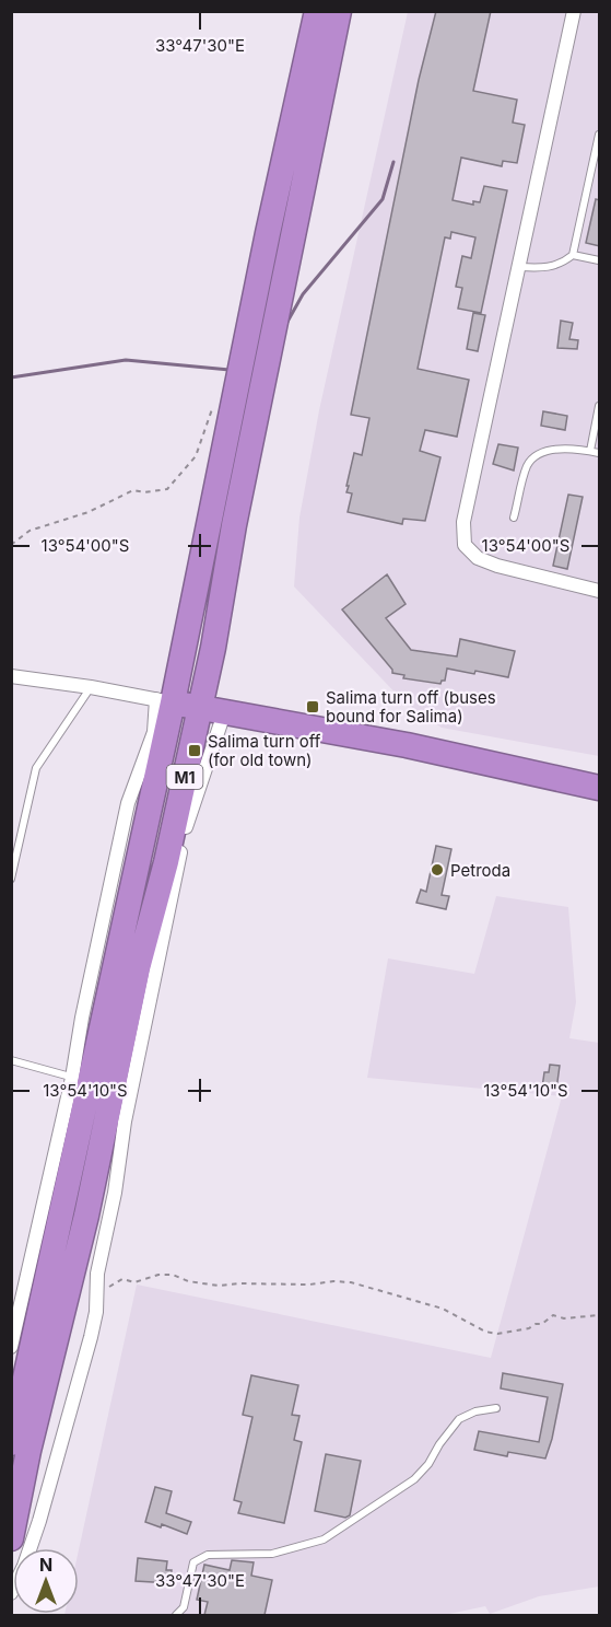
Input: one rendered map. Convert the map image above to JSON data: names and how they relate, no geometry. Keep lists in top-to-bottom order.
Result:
{
  "streets": {
    "highway": ["M1"]
  },
  "places": {
    "transit": ["Salima turn off (buses bound for Salima)", "Salima turn off (for old town)"],
    "other": ["Petroda"]
  },
  "north": "top",
  "coordinates": ["33°47'30\"E", "13°54'00\"S", "13°54'10\"S"]
}
